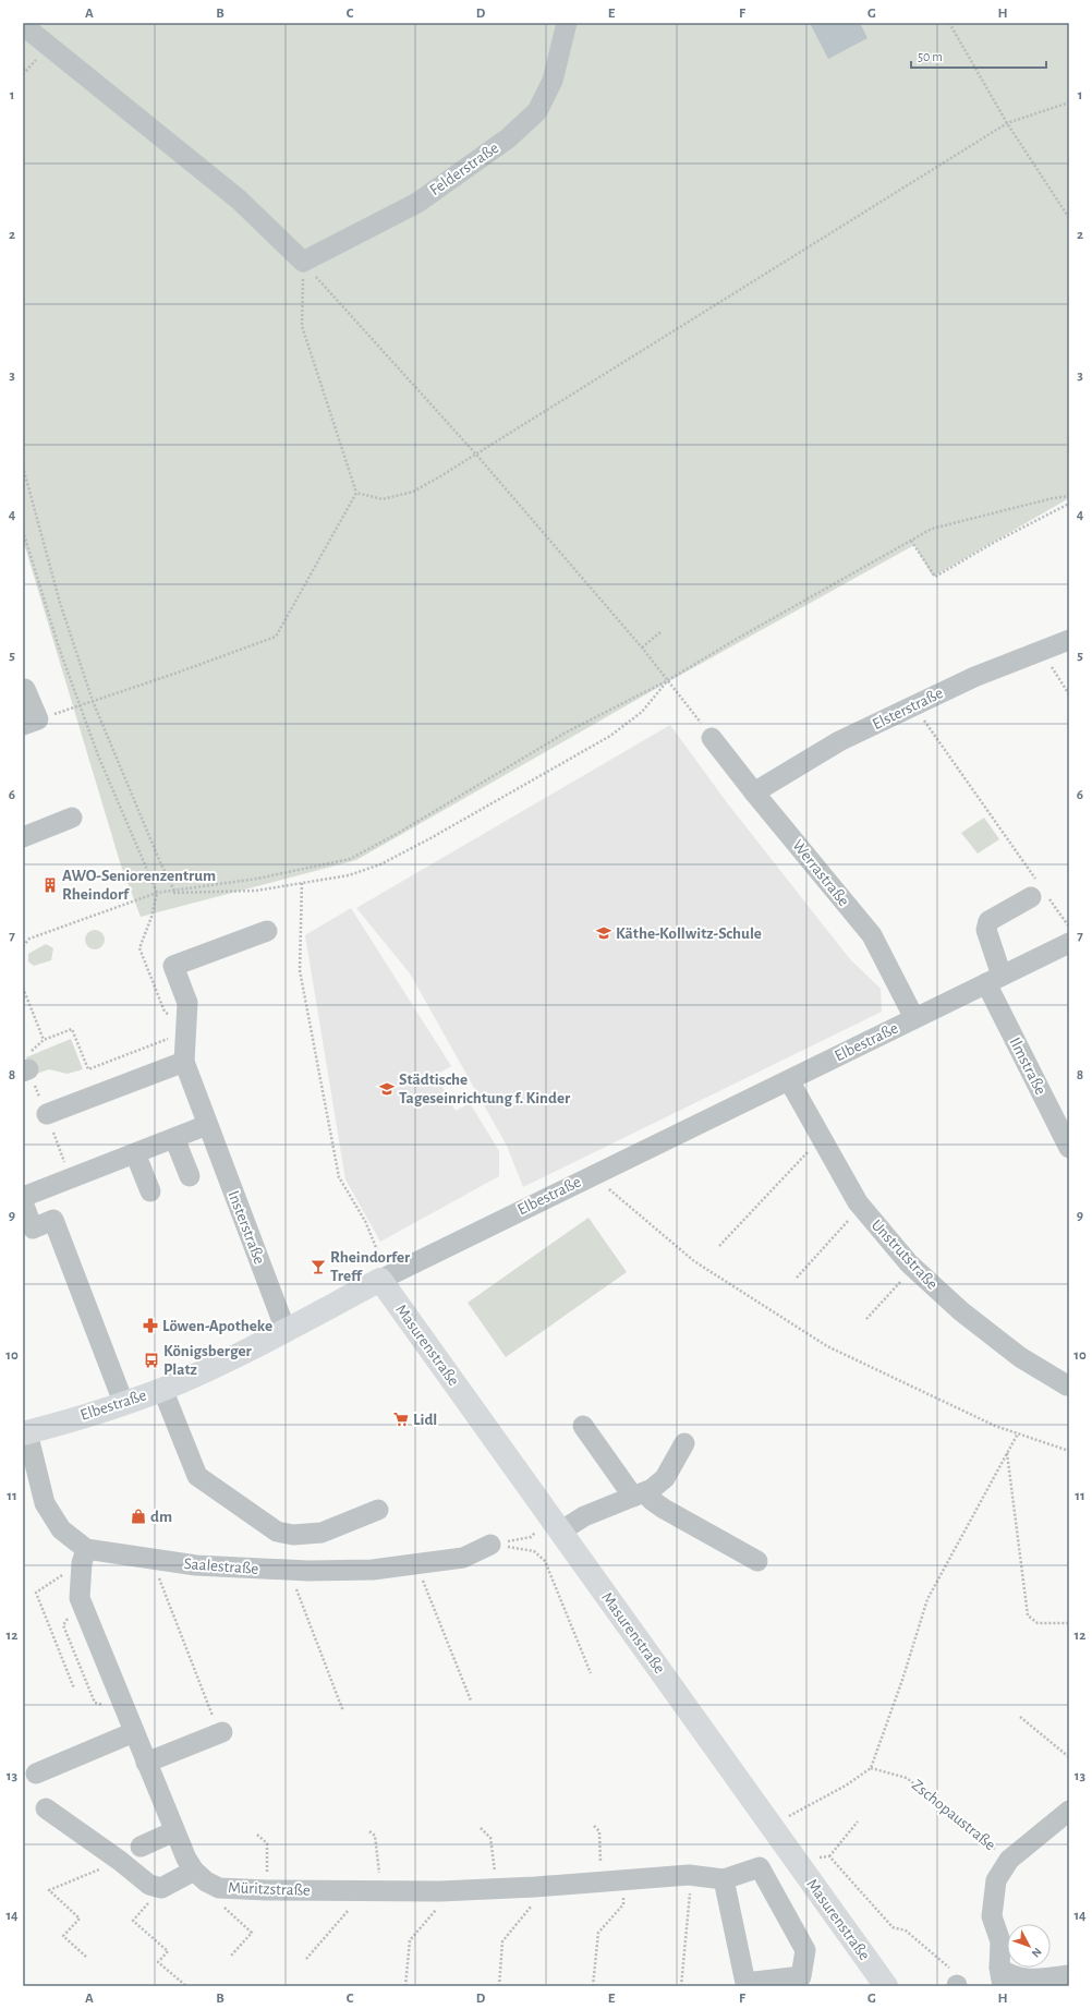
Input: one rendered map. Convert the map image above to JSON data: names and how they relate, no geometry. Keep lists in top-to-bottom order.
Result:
{
  "streets": {
    "main road": ["Elbestraße", "Masurenstraße"],
    "street": [
      "Felderstraße",
      "Elsterstraße",
      "Werrastraße",
      "Ilmstraße",
      "Insterstraße",
      "Unstrutstraße",
      "Saalestraße",
      "Zschopaustraße",
      "Müritzstraße"
    ]
  },
  "crossings": [
    ["Elsterstraße", "Werrastraße"],
    ["Werrastraße", "Elbestraße"],
    ["Elbestraße", "Ilmstraße"],
    ["Elbestraße", "Insterstraße"],
    ["Elbestraße", "Unstrutstraße"],
    ["Elbestraße", "Masurenstraße"],
    ["Elbestraße", "Saalestraße"],
    ["Saalestraße", "Müritzstraße"]
  ],
  "places": {
    "building": ["AWO-Seniorenzentrum Rheindorf"],
    "school or university": ["Käthe-Kollwitz-Schule", "Städtische Tageseinrichtung f. Kinder"],
    "bar": ["Rheindorfer Treff"],
    "pharmacy": ["Löwen-Apotheke"],
    "bus stop": ["Königsberger Platz"],
    "supermarket": ["Lidl"],
    "shop": ["dm"]
  },
  "scale_bar": "50 m",
  "north": "bottom right",
  "grid": {
    "columns": [
      "A",
      "B",
      "C",
      "D",
      "E",
      "F",
      "G",
      "H"
    ],
    "rows": [
      "1",
      "2",
      "3",
      "4",
      "5",
      "6",
      "7",
      "8",
      "9",
      "10",
      "11",
      "12",
      "13",
      "14"
    ]
  }
}
